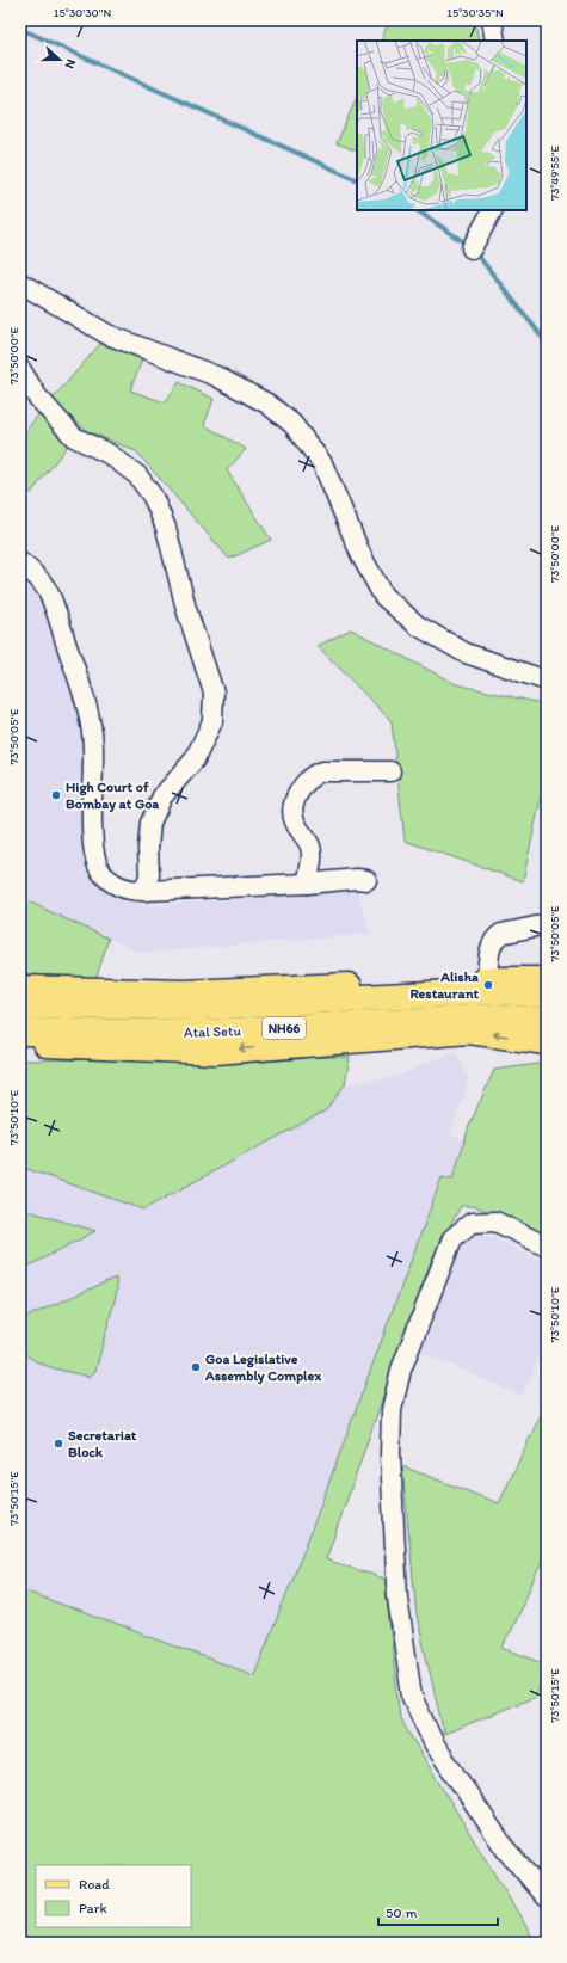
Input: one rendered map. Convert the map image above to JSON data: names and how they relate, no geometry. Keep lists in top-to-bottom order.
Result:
{
  "streets": {
    "main road": ["NH66", "Atal Setu"]
  },
  "places": [
    "High Court of Bombay at Goa",
    "Alisha Restaurant",
    "Goa Legislative Assembly Complex",
    "Secretariat Block"
  ],
  "legend": ["Road", "Park"],
  "scale_bar": "50 m",
  "north": "right",
  "coordinates": [
    "15°30'30\"N",
    "15°30'35\"N",
    "73°49'55\"E",
    "73°50'00\"E",
    "73°50'05\"E",
    "73°50'10\"E",
    "73°50'15\"E"
  ]
}
